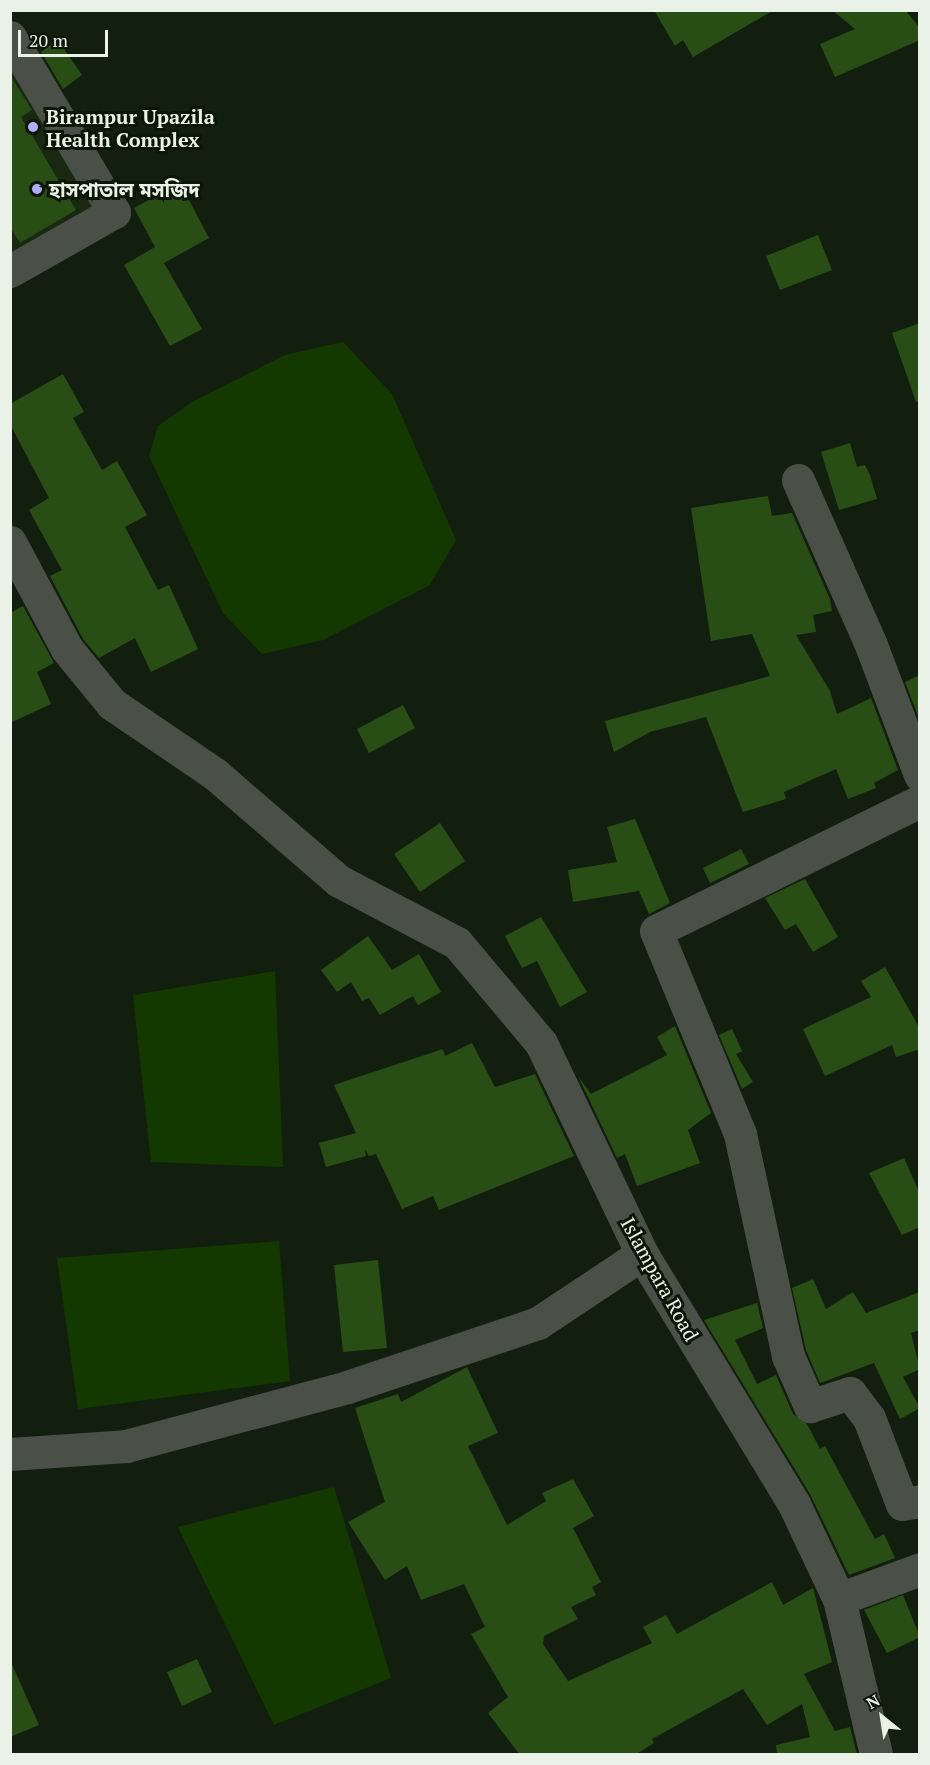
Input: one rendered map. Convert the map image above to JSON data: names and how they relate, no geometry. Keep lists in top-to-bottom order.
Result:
{
  "streets": {
    "street": ["Islampara Road"]
  },
  "places": ["Birampur Upazila Health Complex", "হাসপাতাল মসজিদ"],
  "scale_bar": "20 m",
  "north": "top left"
}
